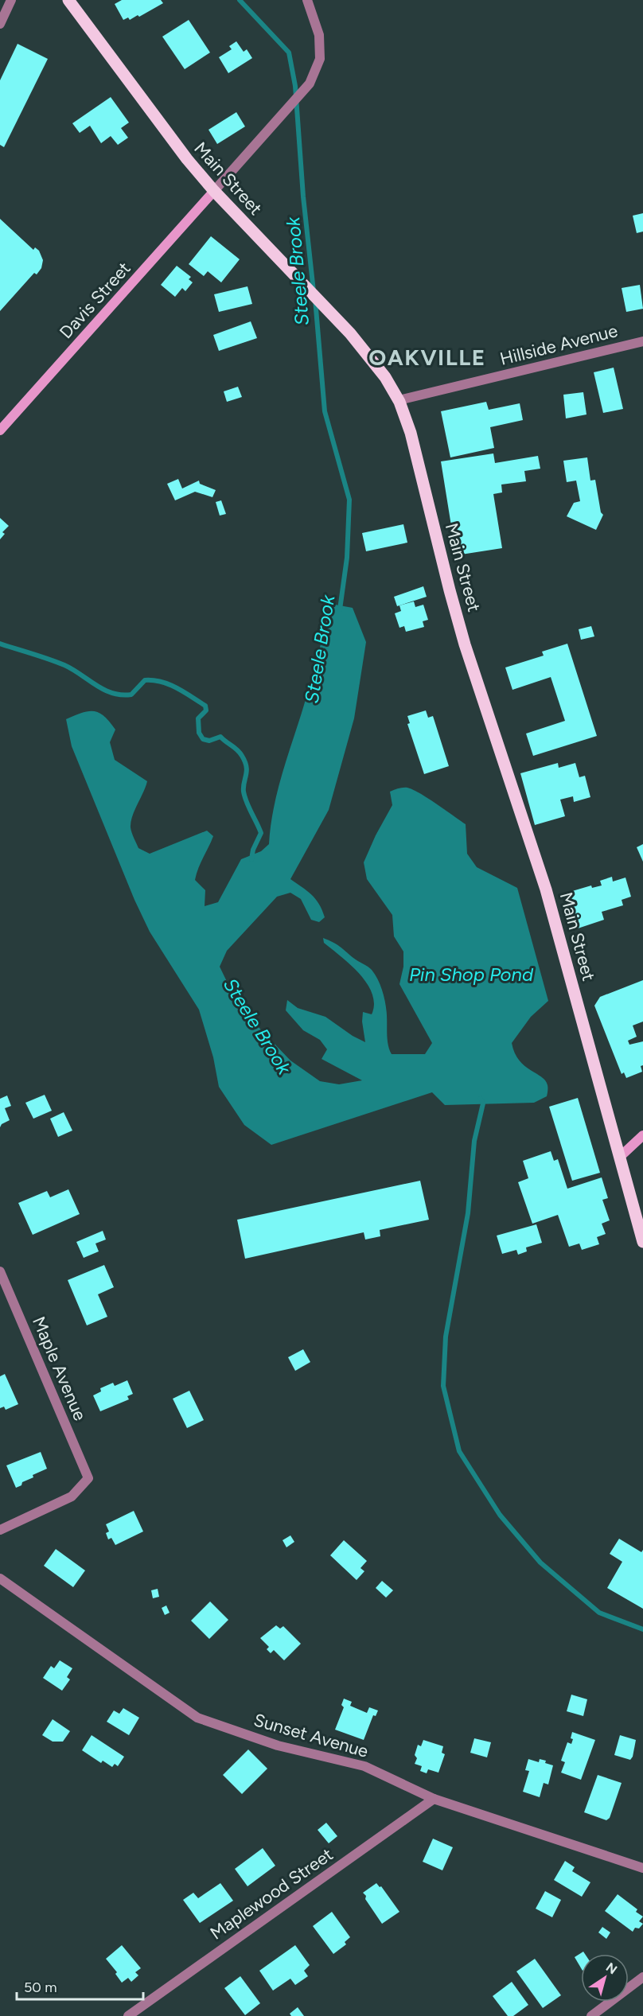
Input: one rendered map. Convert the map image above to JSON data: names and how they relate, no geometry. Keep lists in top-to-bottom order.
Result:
{
  "streets": {
    "main road": ["Main Street", "Davis Street"],
    "street": [
      "Hillside Avenue",
      "Maple Avenue",
      "Sunset Avenue",
      "Maplewood Street"
    ]
  },
  "crossings": [
    ["Main Street", "Davis Street"],
    ["Main Street", "Hillside Avenue"],
    ["Sunset Avenue", "Maplewood Street"]
  ],
  "districts": ["OAKVILLE"],
  "water": ["Steele Brook", "Pin Shop Pond"],
  "scale_bar": "50 m",
  "north": "top right"
}
